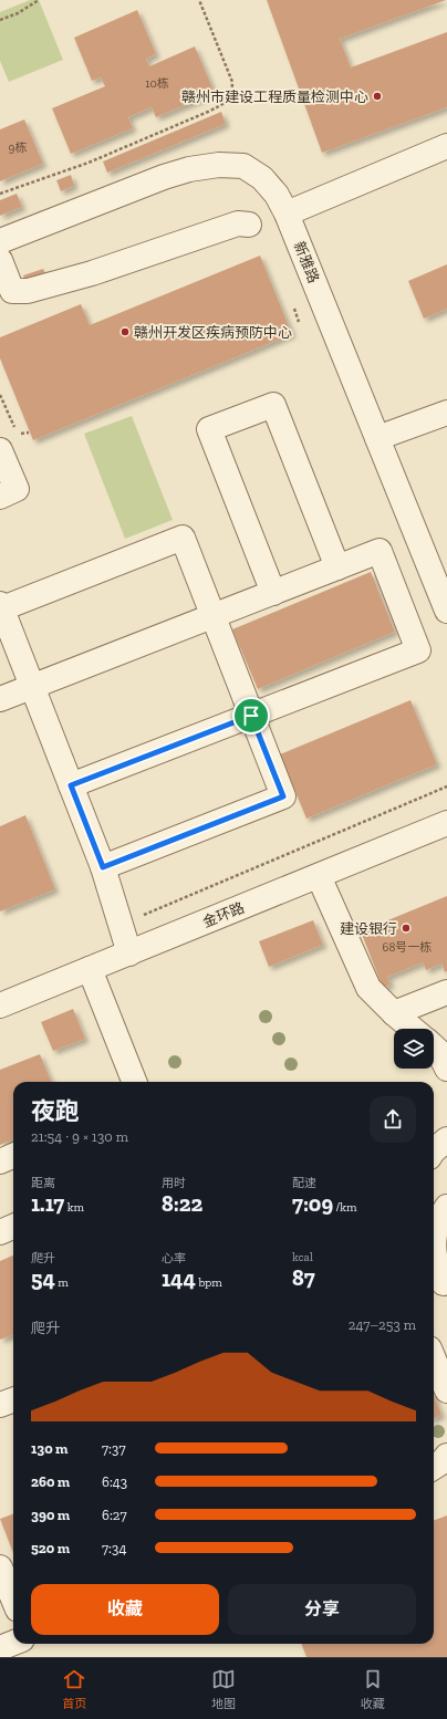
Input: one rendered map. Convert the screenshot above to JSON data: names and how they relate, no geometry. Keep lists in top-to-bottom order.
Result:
{
  "streets": {
    "street": ["新雅路", "金环路"]
  },
  "places": ["赣州市建设工程质量检测中心", "赣州开发区疾病预防中心", "建设银行"],
  "house_numbers": ["10栋", "9栋", "68号一栋"],
  "page": {
    "heading": ["夜跑", "21:54 · 9 × 130 m"],
    "stats": [
      ["距离", "1.17 km"],
      ["用时", "8:22"],
      ["配速", "7:09 /km"],
      ["爬升", "54 m"],
      ["心率", "144 bpm"],
      ["kcal", "87"]
    ],
    "chart": ["爬升", "247–253 m"],
    "list": [
      {
        "name": "130 m",
        "note": "7:37"
      },
      {
        "name": "260 m",
        "note": "6:43"
      },
      {
        "name": "390 m",
        "note": "6:27"
      },
      {
        "name": "520 m",
        "note": "7:34"
      }
    ],
    "buttons": ["收藏", "分享"],
    "tabs": ["首页", "地图", "收藏"]
  }
}
